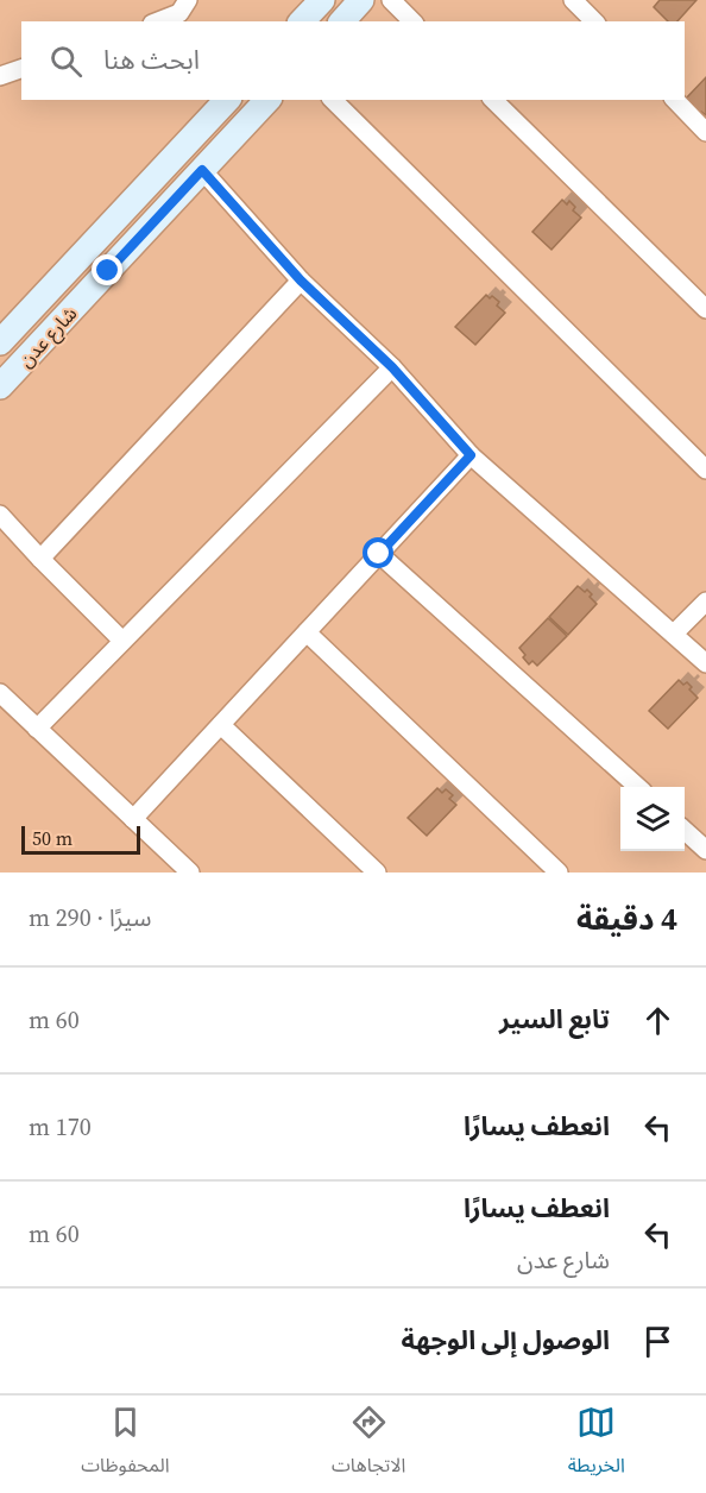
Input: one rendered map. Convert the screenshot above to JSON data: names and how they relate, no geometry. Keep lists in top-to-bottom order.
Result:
{
  "streets": {
    "street": ["شارع عدن"]
  },
  "scale_bar": "50 m",
  "page": {
    "search": "ابحث هنا",
    "scale": "50 m",
    "heading": ["4 دقيقة", "سيرًا · 290 m"],
    "list": [
      ["تابع السير", "60 m"],
      ["انعطف يسارًا", "170 m"],
      ["انعطف يسارًا", "شارع عدن", "60 m"],
      "الوصول إلى الوجهة"
    ],
    "nav": ["الخريطة", "الاتجاهات", "المحفوظات"]
  }
}
